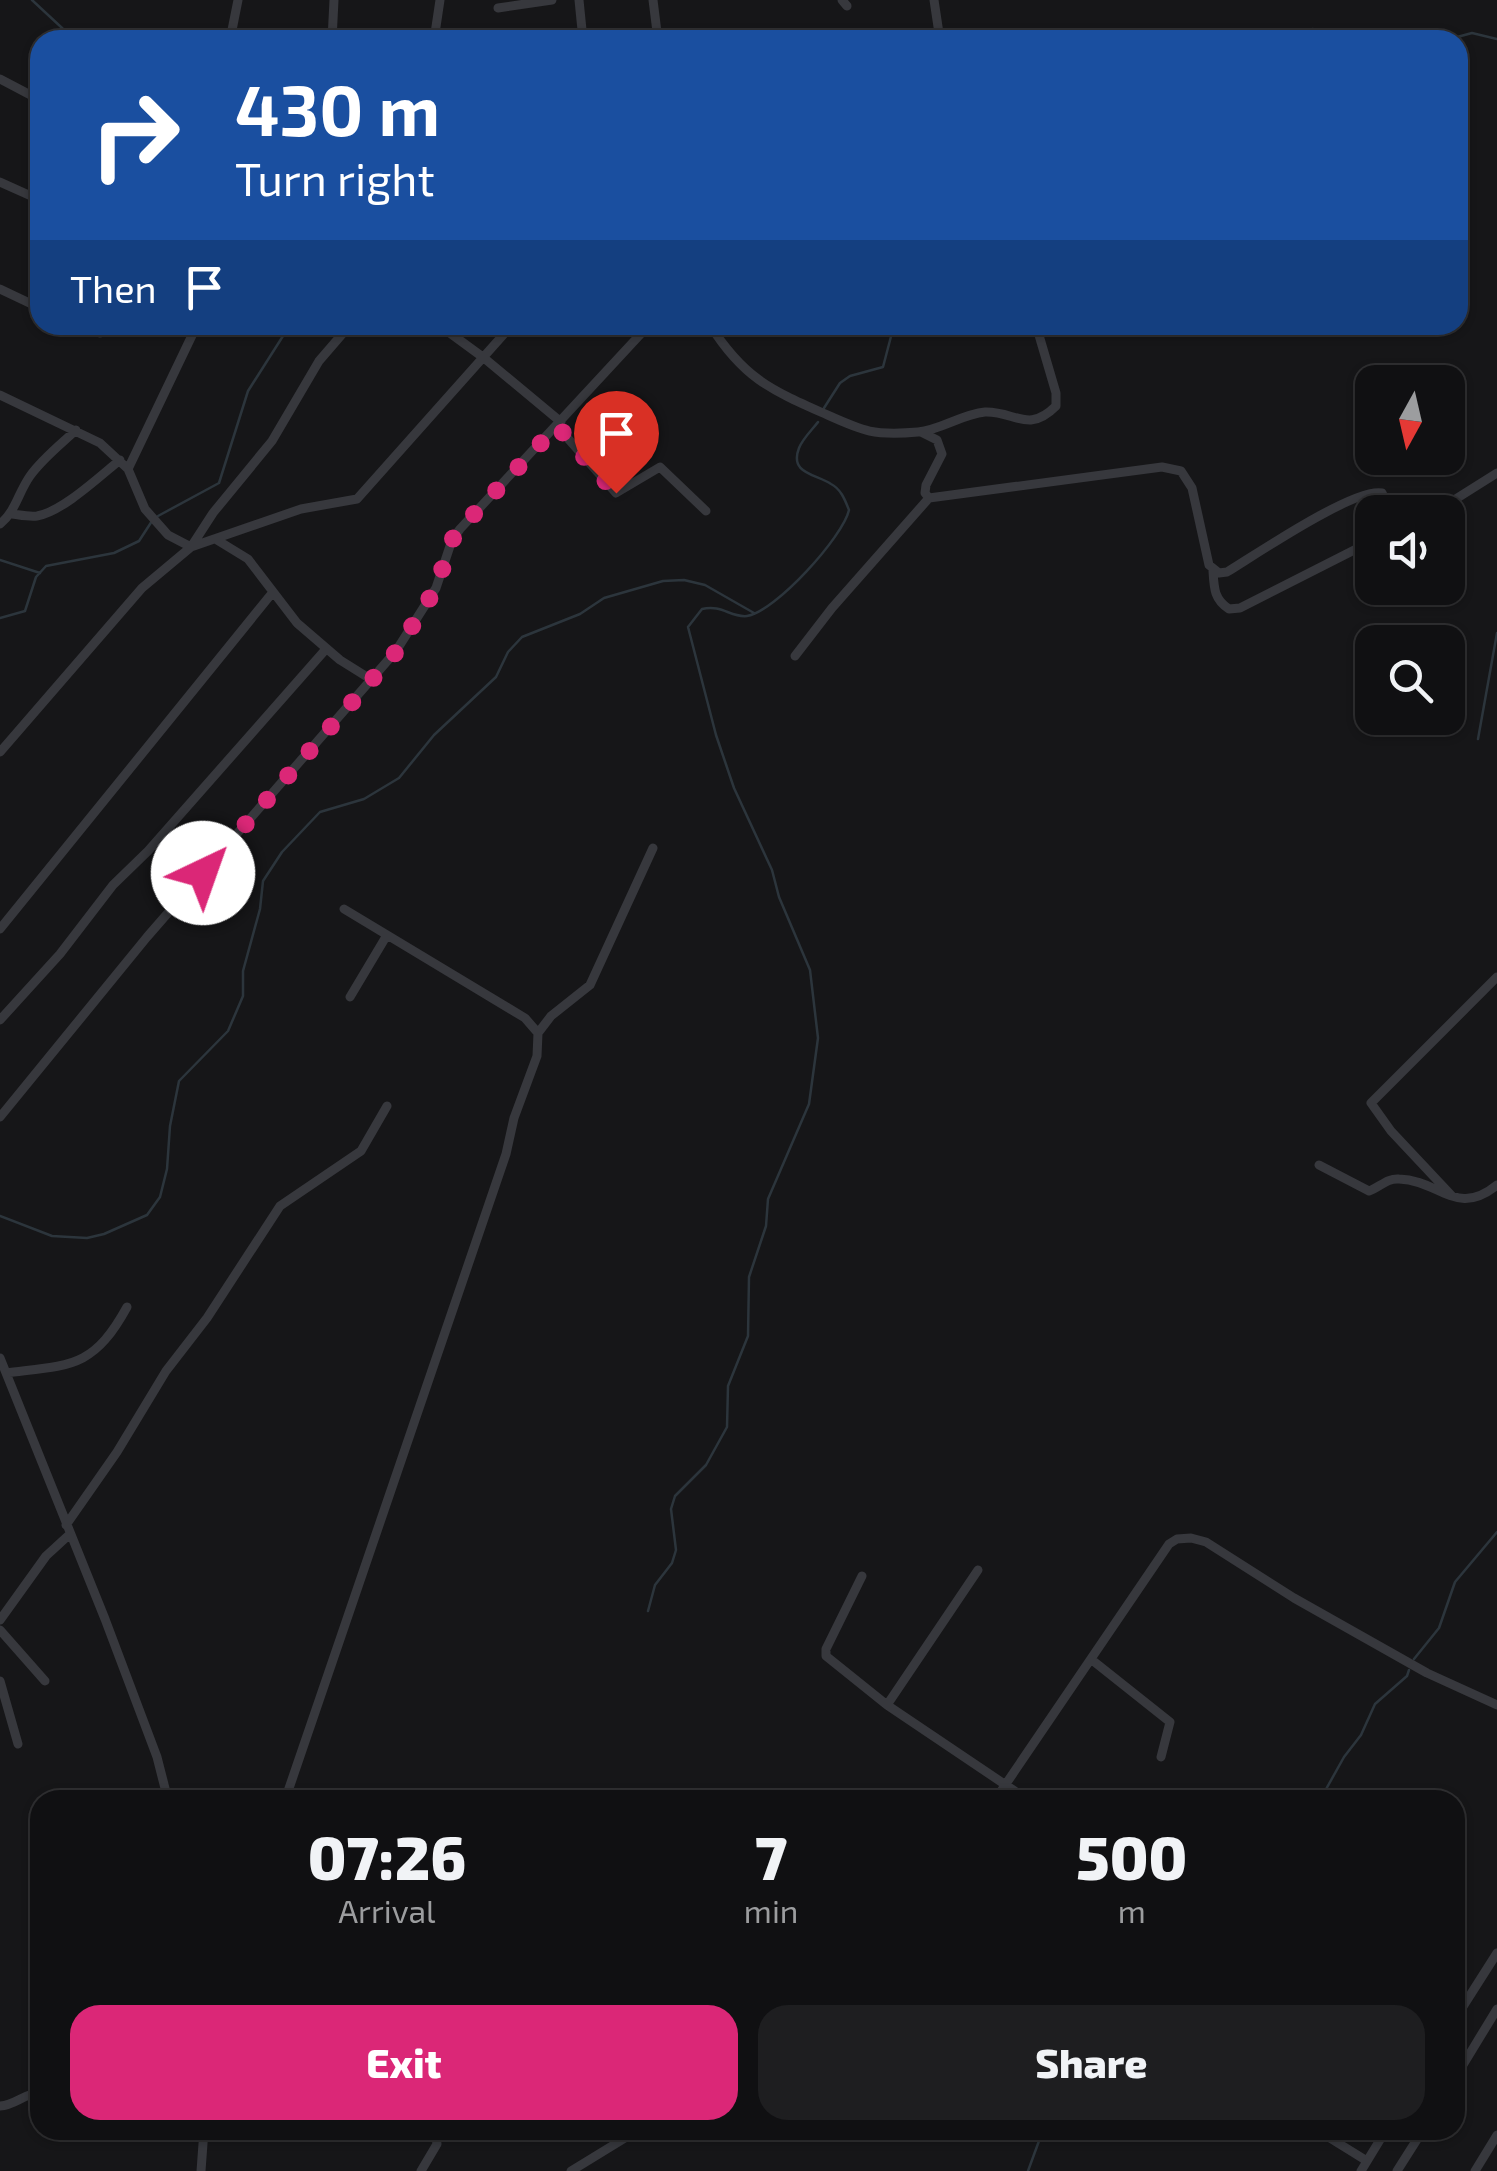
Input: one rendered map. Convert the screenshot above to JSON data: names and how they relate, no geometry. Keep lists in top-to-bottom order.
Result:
{
  "north": "bottom",
  "page": {
    "turn": ["430 m", "Turn right"],
    "then": "Then",
    "eta": [
      "07:26",
      "Arrival",
      "7",
      "min",
      "500",
      "m"
    ],
    "buttons": ["Exit", "Share"]
  }
}
